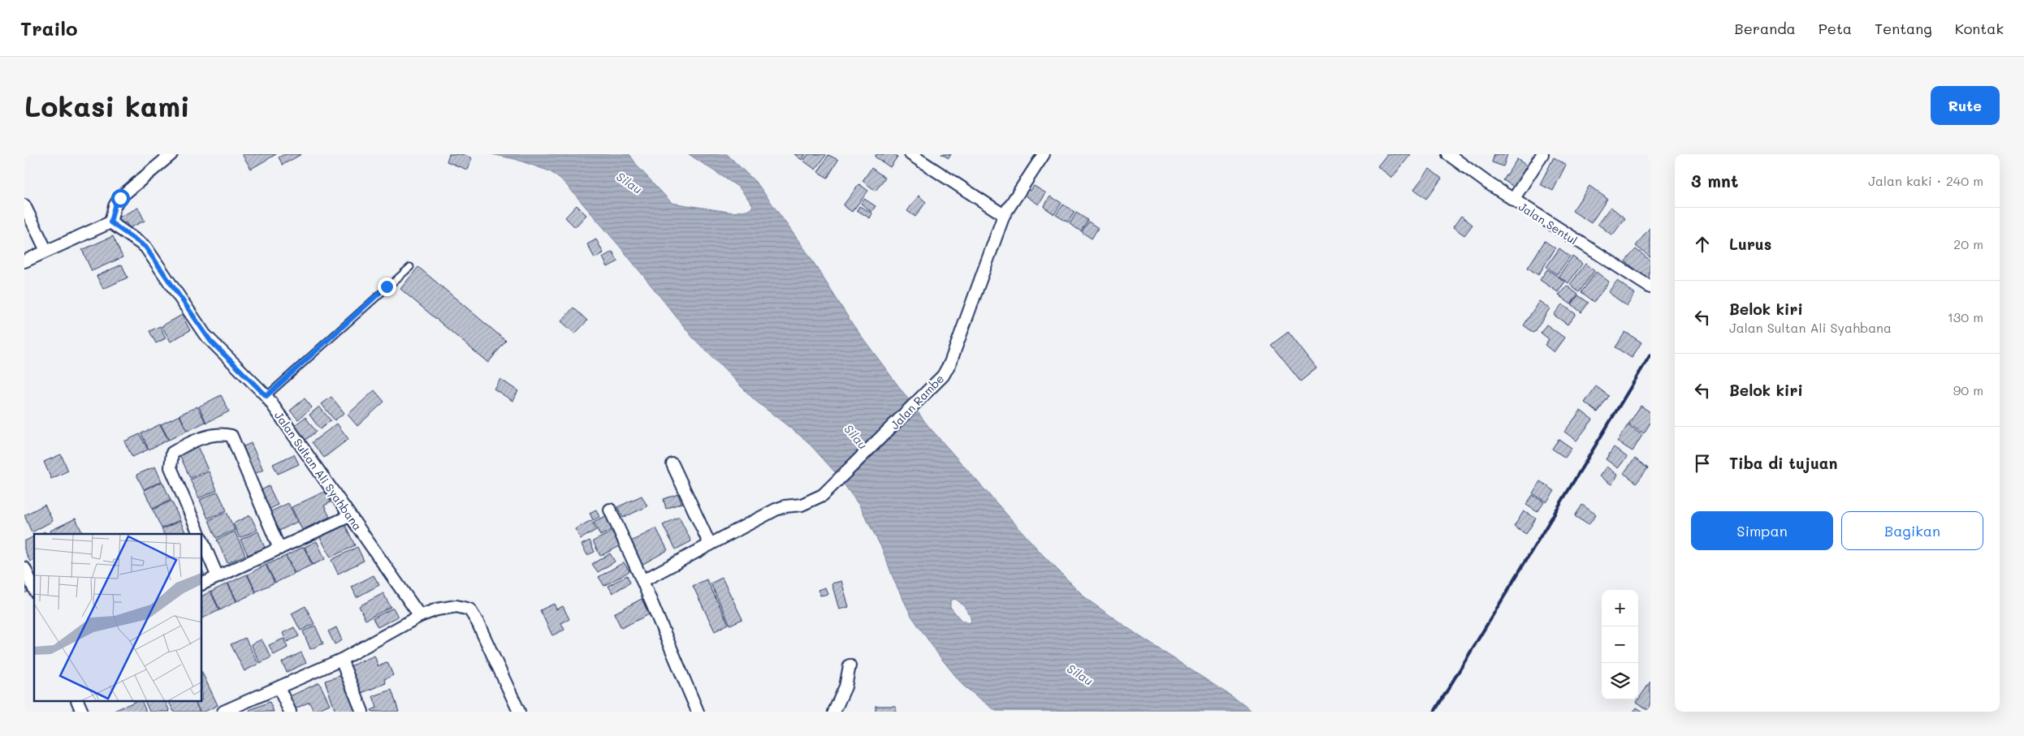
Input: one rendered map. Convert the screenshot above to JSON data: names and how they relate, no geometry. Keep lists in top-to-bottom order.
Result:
{
  "streets": {
    "street": ["Jalan Sentul", "Jalan Rambe", "Jalan Sultan Ali Syahbana"]
  },
  "water": ["Silau"],
  "page": {
    "header": "Trailo",
    "nav": [
      "Beranda",
      "Peta",
      "Tentang",
      "Kontak"
    ],
    "buttons": [
      "Rute",
      ["Simpan", "Bagikan"]
    ],
    "title": "Lokasi kami",
    "heading": ["3 mnt", "Jalan kaki · 240 m"],
    "list": [
      ["Lurus", "20 m"],
      ["Belok kiri", "Jalan Sultan Ali Syahbana", "130 m"],
      ["Belok kiri", "90 m"],
      "Tiba di tujuan"
    ],
    "map_buttons": ["+", "−"]
  }
}
